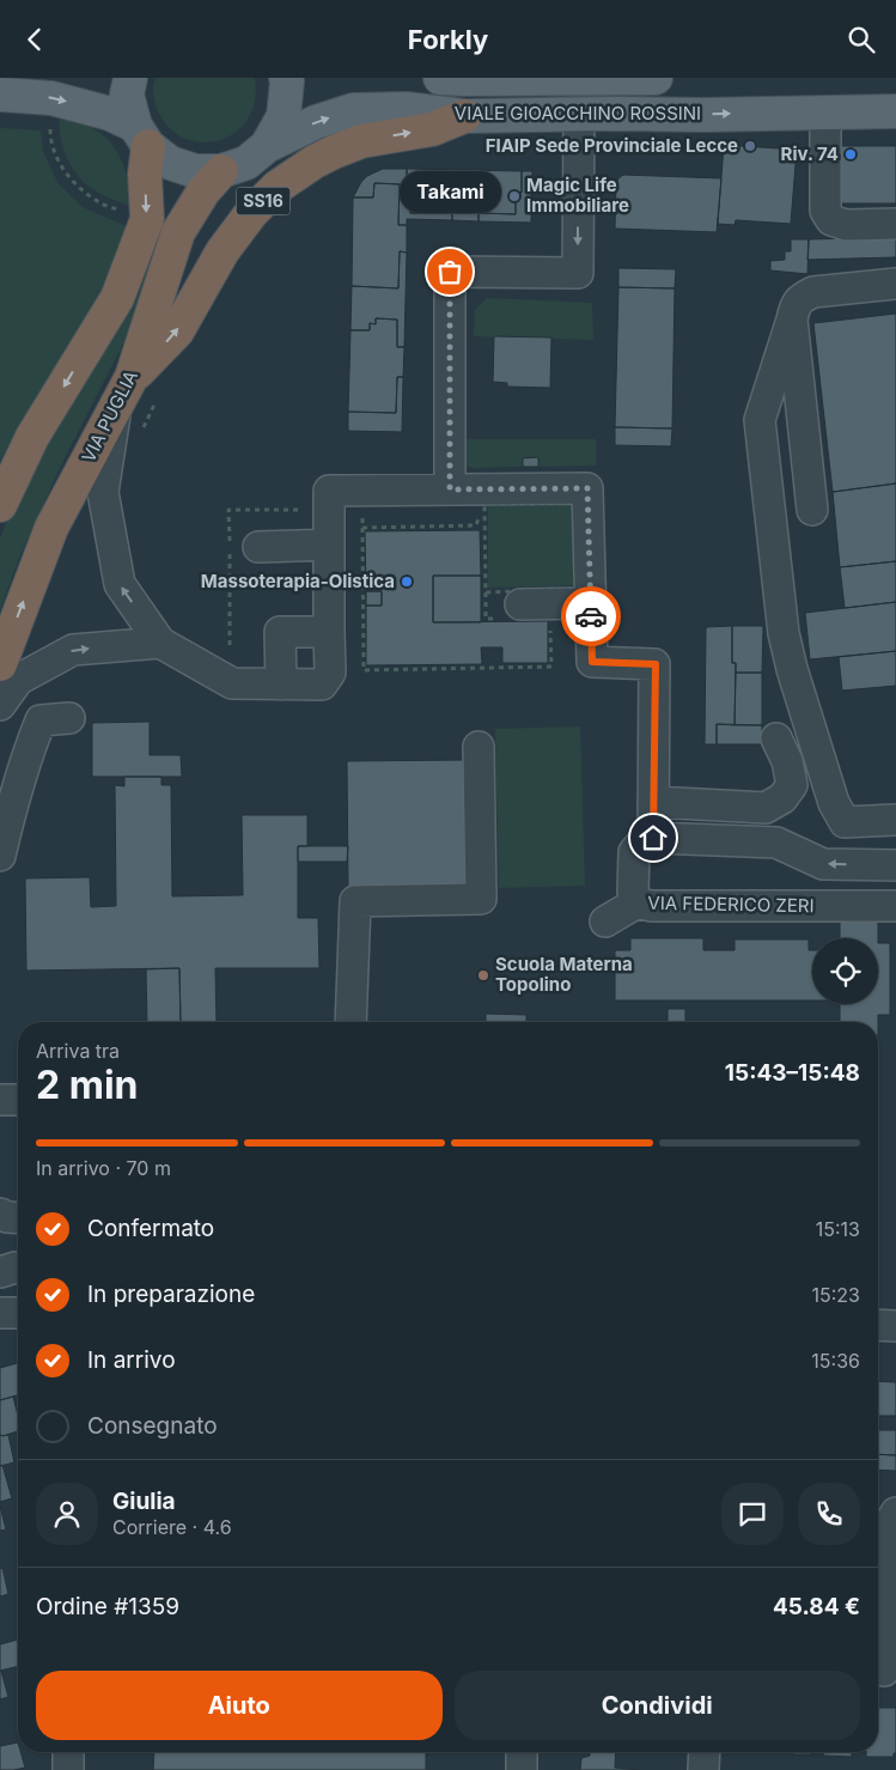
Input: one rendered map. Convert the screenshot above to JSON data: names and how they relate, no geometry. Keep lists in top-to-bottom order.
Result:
{
  "streets": {
    "highway": ["SS16", "VIA PUGLIA"],
    "main road": ["VIALE GIOACCHINO ROSSINI"],
    "street": ["VIA FEDERICO ZERI"]
  },
  "crossings": [
    ["VIALE GIOACCHINO ROSSINI", "SS16"],
    ["VIALE GIOACCHINO ROSSINI", "VIA PUGLIA"],
    ["SS16", "VIA PUGLIA"]
  ],
  "one_way": ["VIALE GIOACCHINO ROSSINI"],
  "places": [
    "FIAIP Sede Provinciale Lecce",
    "Riv. 74",
    "Magic Life Immobiliare",
    "Takami",
    "Massoterapia-Olistica",
    "Scuola Materna Topolino"
  ],
  "page": {
    "header": "Forkly",
    "bubble": "Takami",
    "heading": ["2 min", "Arriva tra", "15:43–15:48"],
    "panel": [
      "Giulia",
      "Corriere · 4.6",
      "Ordine #1359",
      "45.84 €"
    ],
    "bar": "In arrivo · 70 m",
    "list": [
      ["Confermato", "15:13"],
      ["In preparazione", "15:23"],
      ["In arrivo", "15:36"],
      "Consegnato"
    ],
    "buttons": ["Aiuto", "Condividi"]
  }
}
